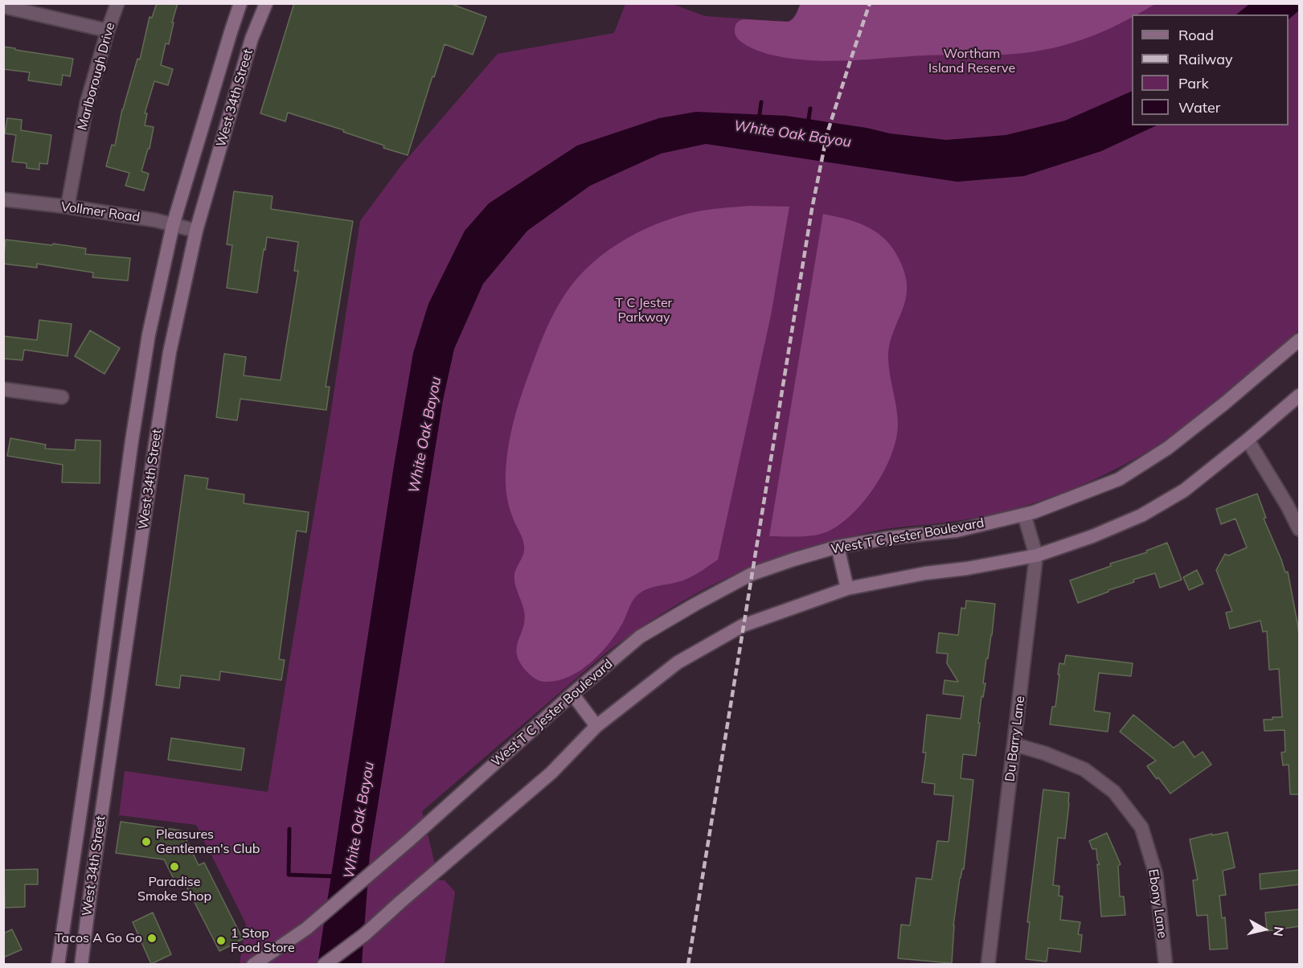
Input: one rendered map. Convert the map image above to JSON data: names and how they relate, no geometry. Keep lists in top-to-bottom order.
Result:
{
  "streets": {
    "main road": ["West 34th Street", "West T C Jester Boulevard"],
    "street": [
      "Marlborough Drive",
      "Vollmer Road",
      "Du Barry Lane",
      "Ebony Lane"
    ]
  },
  "crossings": [
    ["Marlborough Drive", "Vollmer Road"],
    ["West 34th Street", "Vollmer Road"],
    ["West T C Jester Boulevard", "Du Barry Lane"],
    ["Du Barry Lane", "Ebony Lane"]
  ],
  "water": ["White Oak Bayou"],
  "parks": ["Wortham Island Reserve", "T C Jester Parkway"],
  "places": [
    "Pleasures Gentlemen's Club",
    "Paradise Smoke Shop",
    "Tacos A Go Go",
    "1 Stop Food Store"
  ],
  "legend": [
    "Road",
    "Railway",
    "Park",
    "Water"
  ],
  "north": "right"
}
